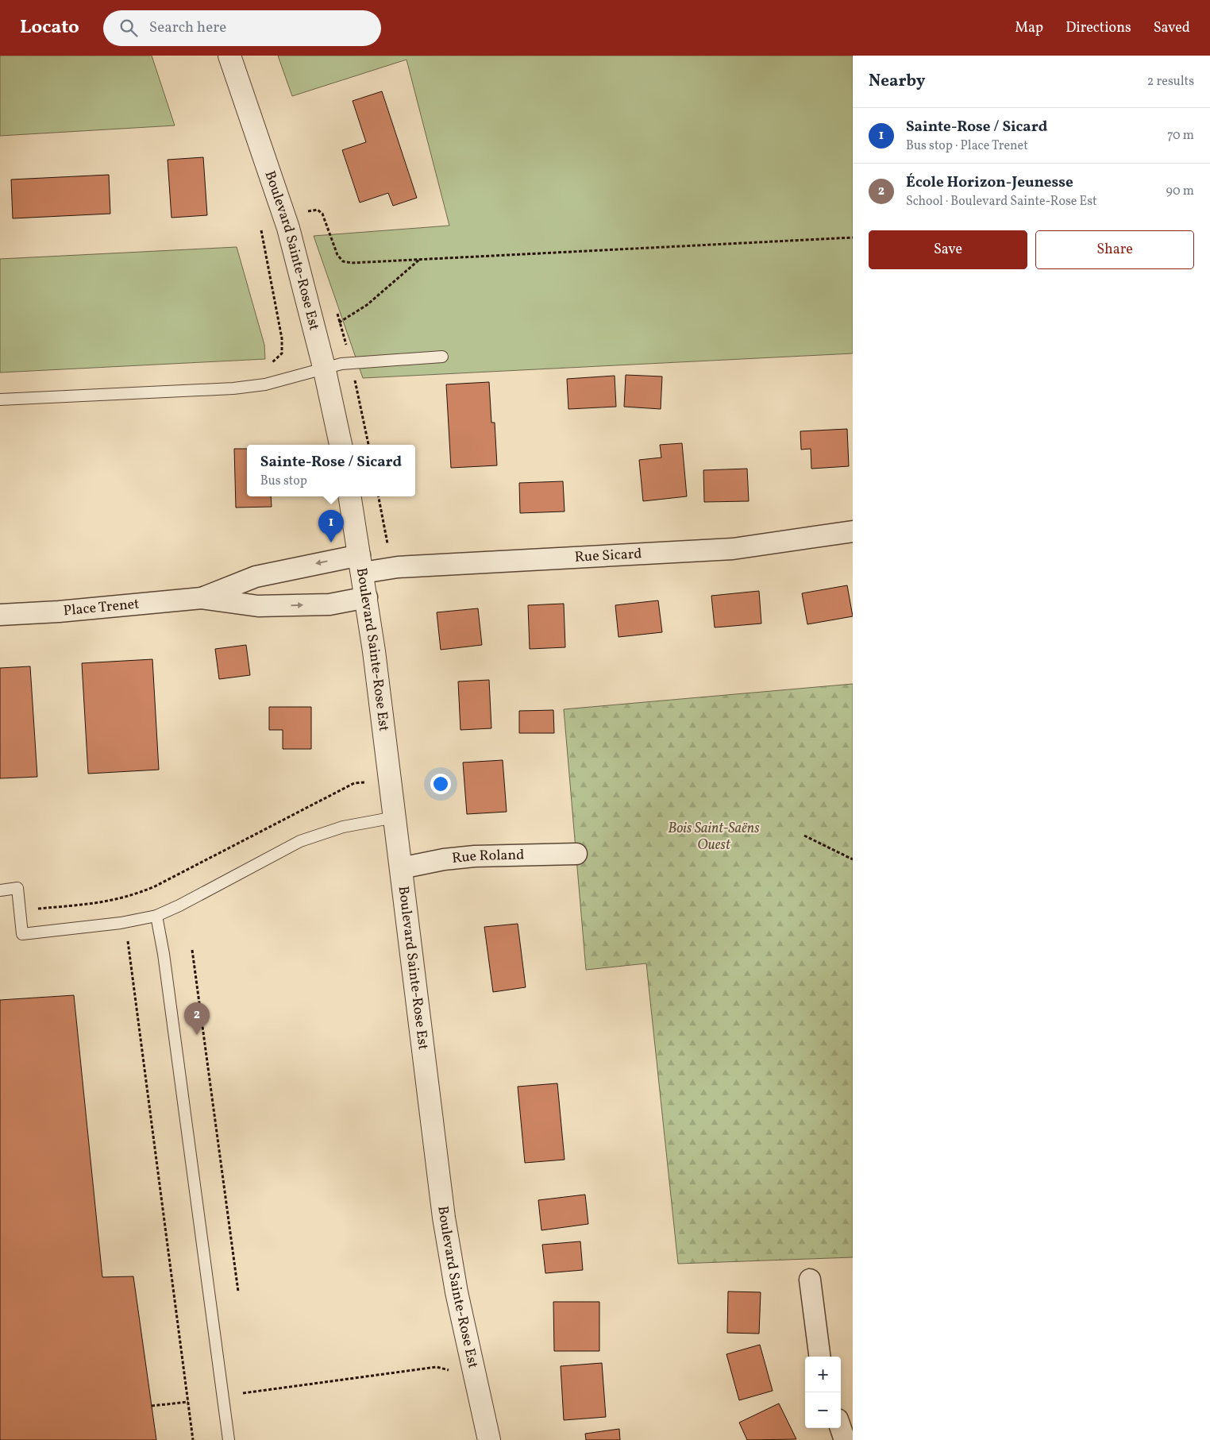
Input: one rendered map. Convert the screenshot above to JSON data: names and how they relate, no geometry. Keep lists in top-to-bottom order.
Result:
{
  "streets": {
    "street": [
      "Boulevard Sainte-Rose Est",
      "Rue Sicard",
      "Place Trenet",
      "Rue Roland"
    ]
  },
  "crossings": [
    ["Boulevard Sainte-Rose Est", "Rue Sicard"],
    ["Boulevard Sainte-Rose Est", "Place Trenet"],
    ["Boulevard Sainte-Rose Est", "Rue Roland"],
    ["Rue Sicard", "Place Trenet"]
  ],
  "parks": ["Bois Saint-Saëns Ouest"],
  "page": {
    "header": "Locato",
    "search": "Search here",
    "nav": ["Map", "Directions", "Saved"],
    "heading": ["Nearby", "2 results"],
    "list": [
      {
        "mark": "1",
        "name": "Sainte-Rose / Sicard",
        "note": "Bus stop · Place Trenet",
        "value": "70 m"
      },
      {
        "mark": "2",
        "name": "École Horizon-Jeunesse",
        "note": "School · Boulevard Sainte-Rose Est",
        "value": "90 m"
      }
    ],
    "buttons": ["Save", "Share"],
    "popup": ["Sainte-Rose / Sicard", "Bus stop"],
    "pins": ["1", "2"],
    "map_buttons": ["+", "−"]
  }
}
